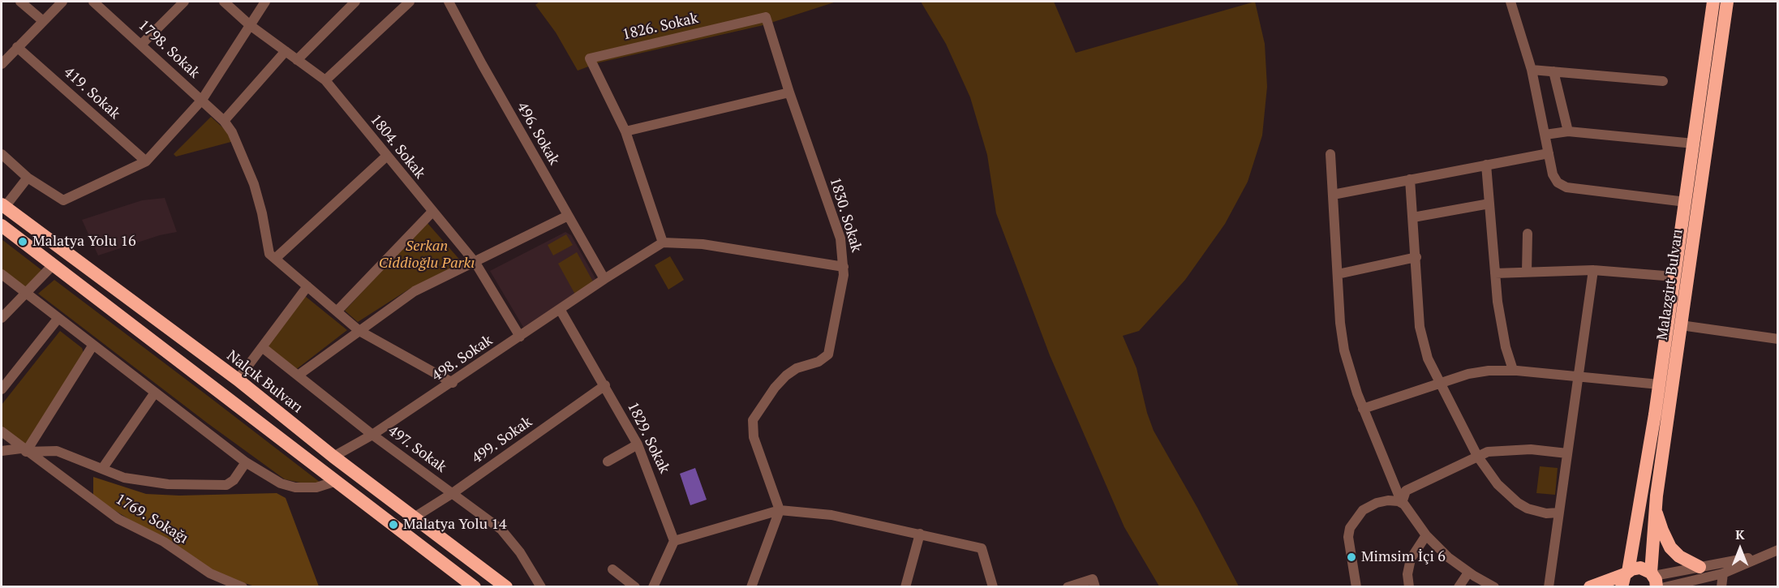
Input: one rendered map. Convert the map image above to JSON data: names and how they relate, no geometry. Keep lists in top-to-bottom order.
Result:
{
  "streets": {
    "highway": ["Malazgirt Bulvarı", "Nalçık Bulvarı"],
    "street": [
      "1826. Sokak",
      "1798. Sokak",
      "419. Sokak",
      "496. Sokak",
      "1804. Sokak",
      "1830. Sokak",
      "498. Sokak",
      "1829. Sokak",
      "499. Sokak",
      "497. Sokak",
      "1769. Sokağı"
    ]
  },
  "crossings": [
    ["1826. Sokak", "1830. Sokak"],
    ["496. Sokak", "498. Sokak"],
    ["1804. Sokak", "498. Sokak"],
    ["498. Sokak", "Nalçık Bulvarı"],
    ["498. Sokak", "1829. Sokak"],
    ["498. Sokak", "497. Sokak"],
    ["Nalçık Bulvarı", "499. Sokak"],
    ["1829. Sokak", "499. Sokak"],
    ["499. Sokak", "497. Sokak"]
  ],
  "parks": ["Serkan Ciddioğlu Parkı"],
  "places": ["Malatya Yolu 16", "Malatya Yolu 14", "Mimsim İçi 6"],
  "north": "top"
}
